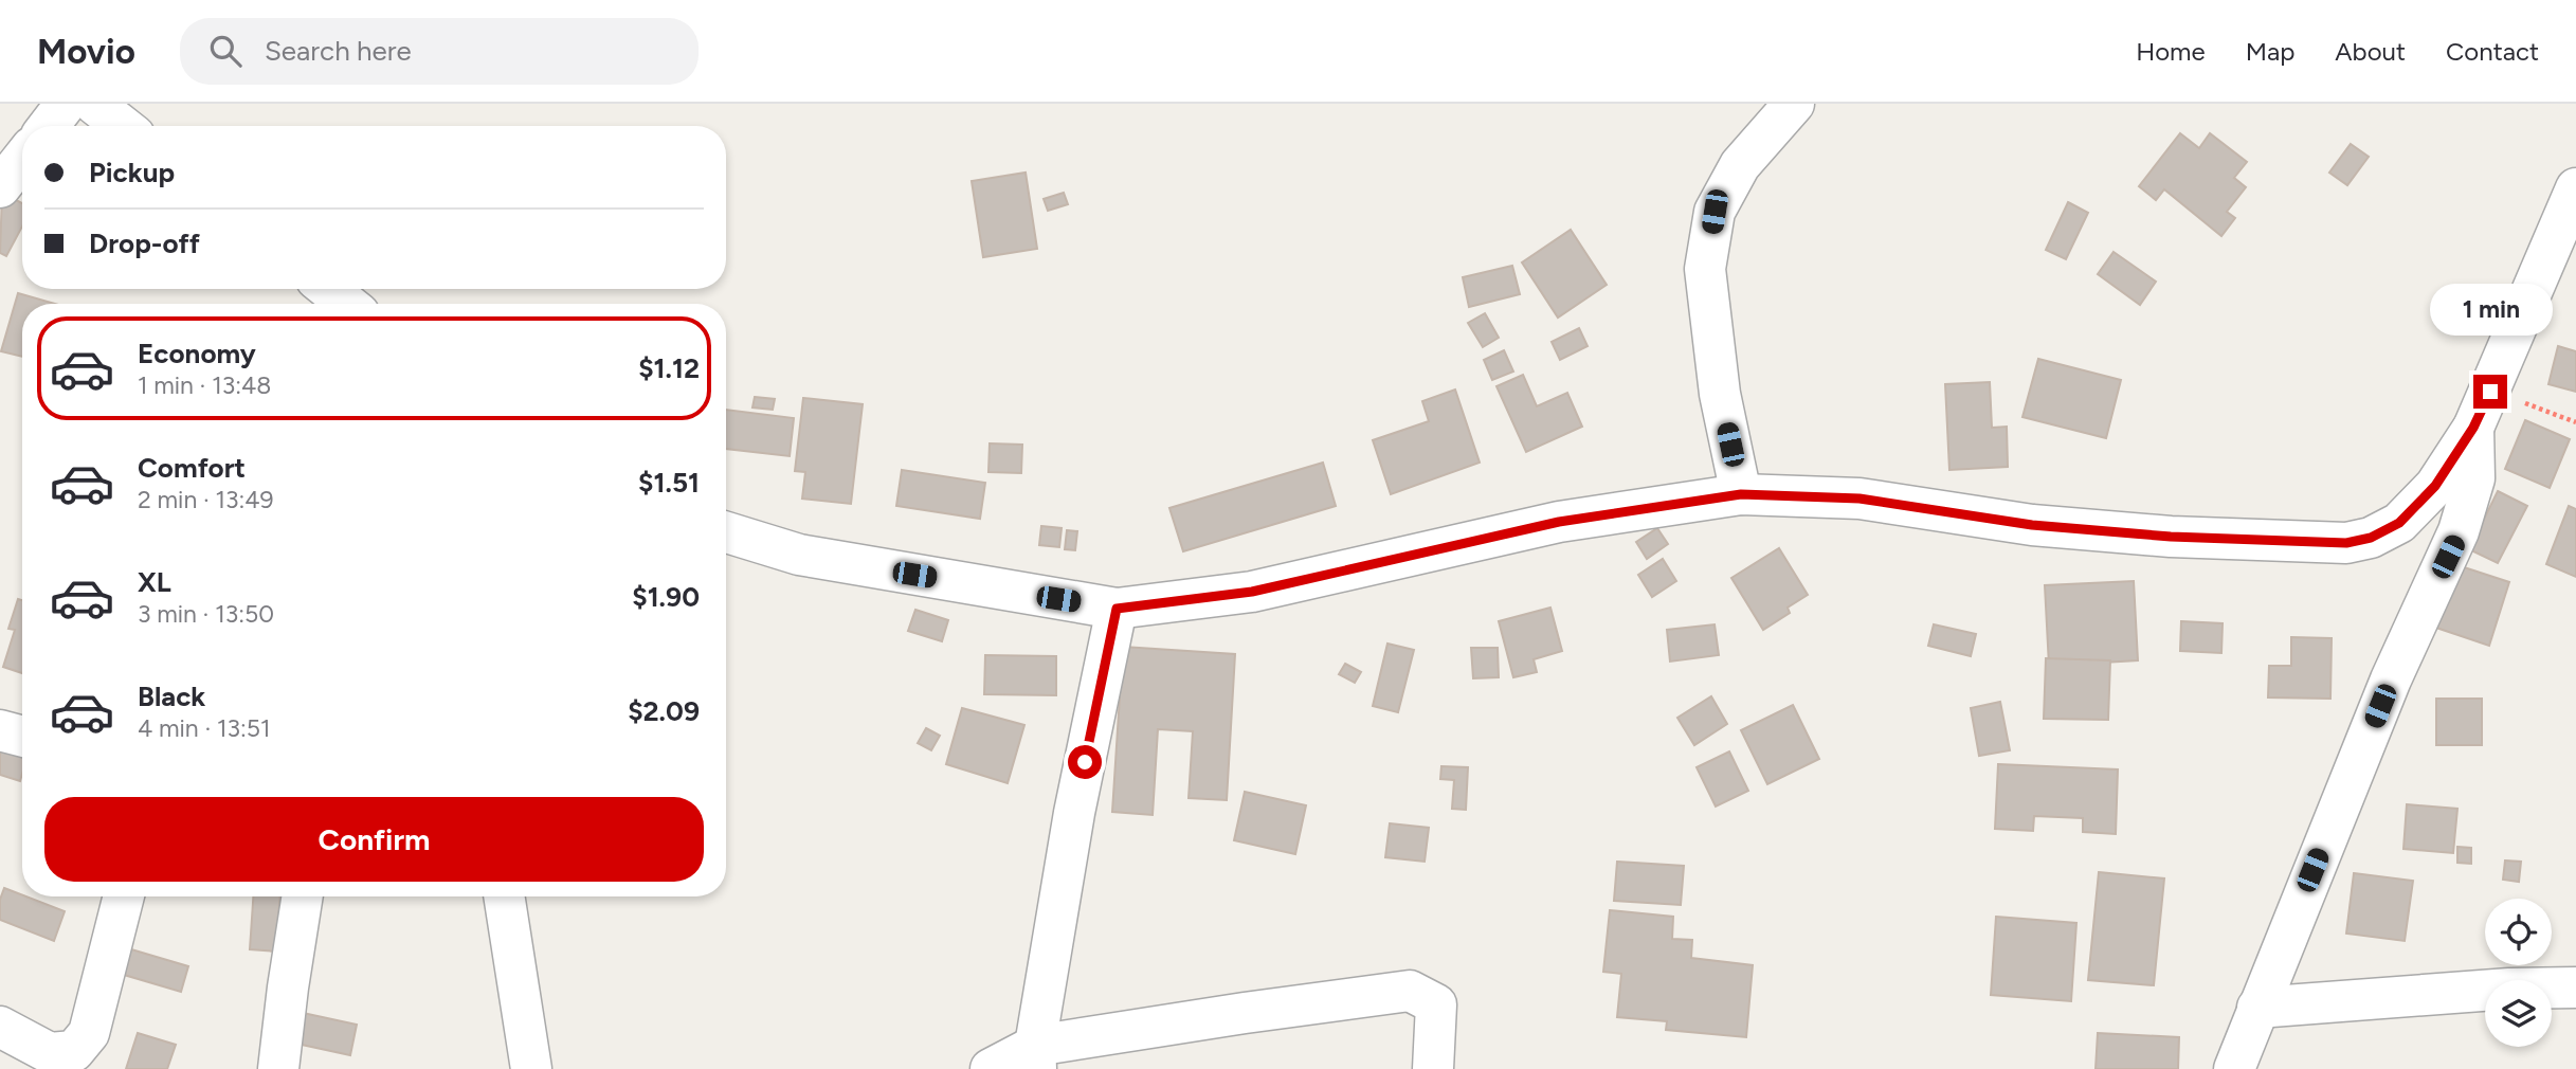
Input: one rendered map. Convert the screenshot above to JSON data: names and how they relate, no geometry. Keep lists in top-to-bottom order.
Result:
{
  "page": {
    "header": "Movio",
    "search": "Search here",
    "nav": [
      "Home",
      "Map",
      "About",
      "Contact"
    ],
    "banner": ["Pickup", "Drop-off"],
    "bubble": "1 min",
    "list": [
      {
        "name": "Economy",
        "note": "1 min · 13:48",
        "value": "$1.12"
      },
      {
        "name": "Comfort",
        "note": "2 min · 13:49",
        "value": "$1.51"
      },
      {
        "name": "XL",
        "note": "3 min · 13:50",
        "value": "$1.90"
      },
      {
        "name": "Black",
        "note": "4 min · 13:51",
        "value": "$2.09"
      }
    ],
    "buttons": "Confirm"
  }
}
